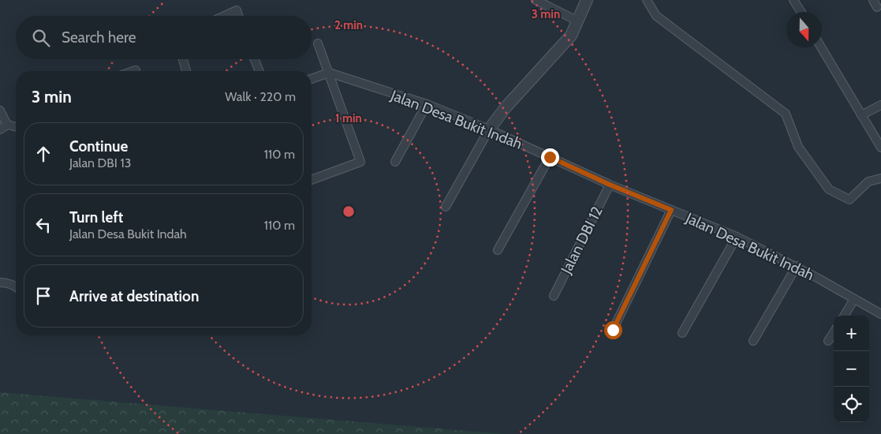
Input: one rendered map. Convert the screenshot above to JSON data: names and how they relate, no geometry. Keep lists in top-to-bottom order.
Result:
{
  "streets": {
    "street": ["Jalan Desa Bukit Indah", "Jalan DBI 12"]
  },
  "crossings": [
    ["Jalan Desa Bukit Indah", "Jalan DBI 12"]
  ],
  "north": "bottom",
  "page": {
    "search": "Search here",
    "heading": ["3 min", "Walk · 220 m"],
    "list": [
      ["Continue", "Jalan DBI 13", "110 m"],
      ["Turn left", "Jalan Desa Bukit Indah", "110 m"],
      "Arrive at destination"
    ],
    "map_buttons": ["+", "−"]
  },
  "rings": ["3 min", "2 min", "1 min"]
}
